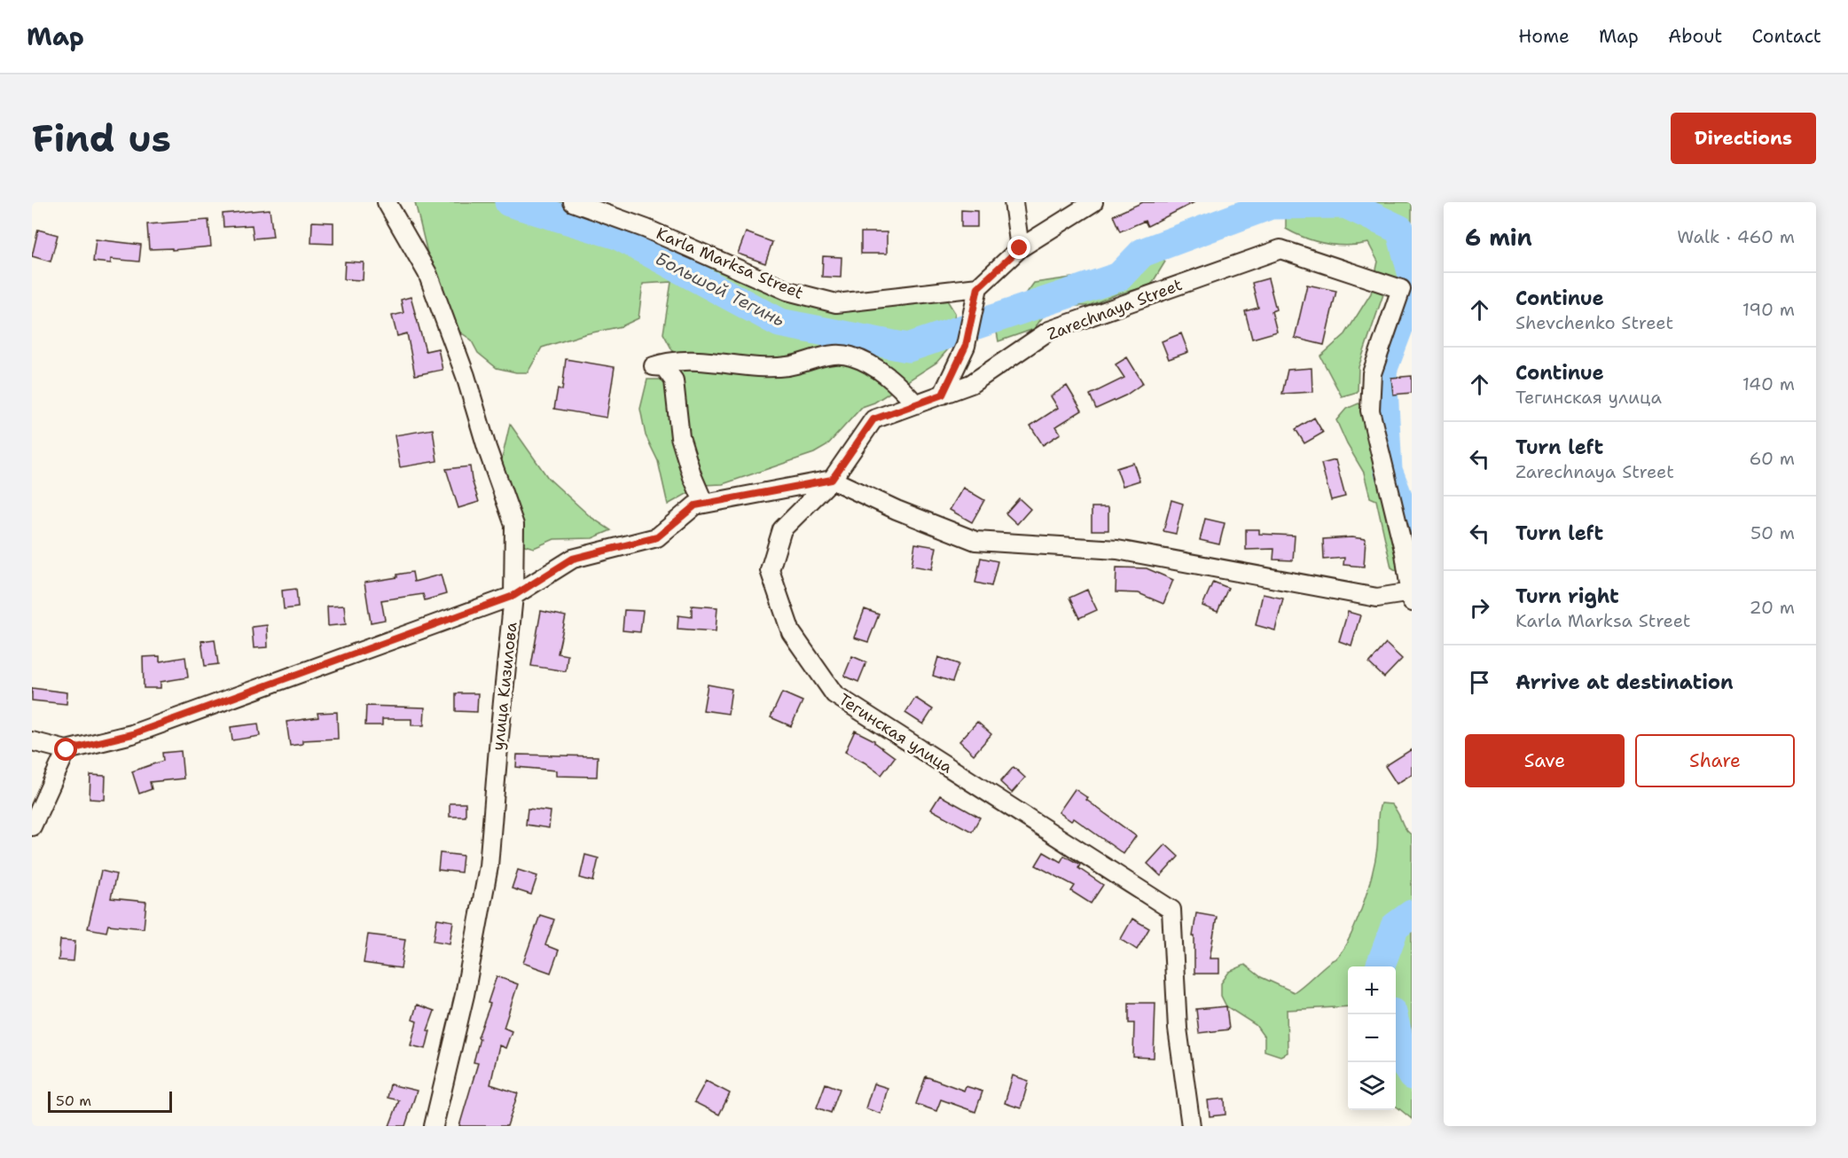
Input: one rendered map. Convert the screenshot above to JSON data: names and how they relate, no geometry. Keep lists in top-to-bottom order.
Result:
{
  "streets": {
    "street": [
      "Karla Marksa Street",
      "Zarechnaya Street",
      "улица Кизилова",
      "Тегинская улица"
    ]
  },
  "crossings": [
    ["Zarechnaya Street", "Тегинская улица"]
  ],
  "water": ["Большой Тегинь"],
  "scale_bar": "50 m",
  "page": {
    "header": "Map",
    "nav": [
      "Home",
      "Map",
      "About",
      "Contact"
    ],
    "buttons": [
      "Directions",
      ["Save", "Share"]
    ],
    "title": "Find us",
    "heading": ["6 min", "Walk · 460 m"],
    "list": [
      ["Continue", "Shevchenko Street", "190 m"],
      ["Continue", "Тегинская улица", "140 m"],
      ["Turn left", "Zarechnaya Street", "60 m"],
      ["Turn left", "50 m"],
      ["Turn right", "Karla Marksa Street", "20 m"],
      "Arrive at destination"
    ],
    "map_buttons": ["+", "−"],
    "scale": "50 m"
  }
}
